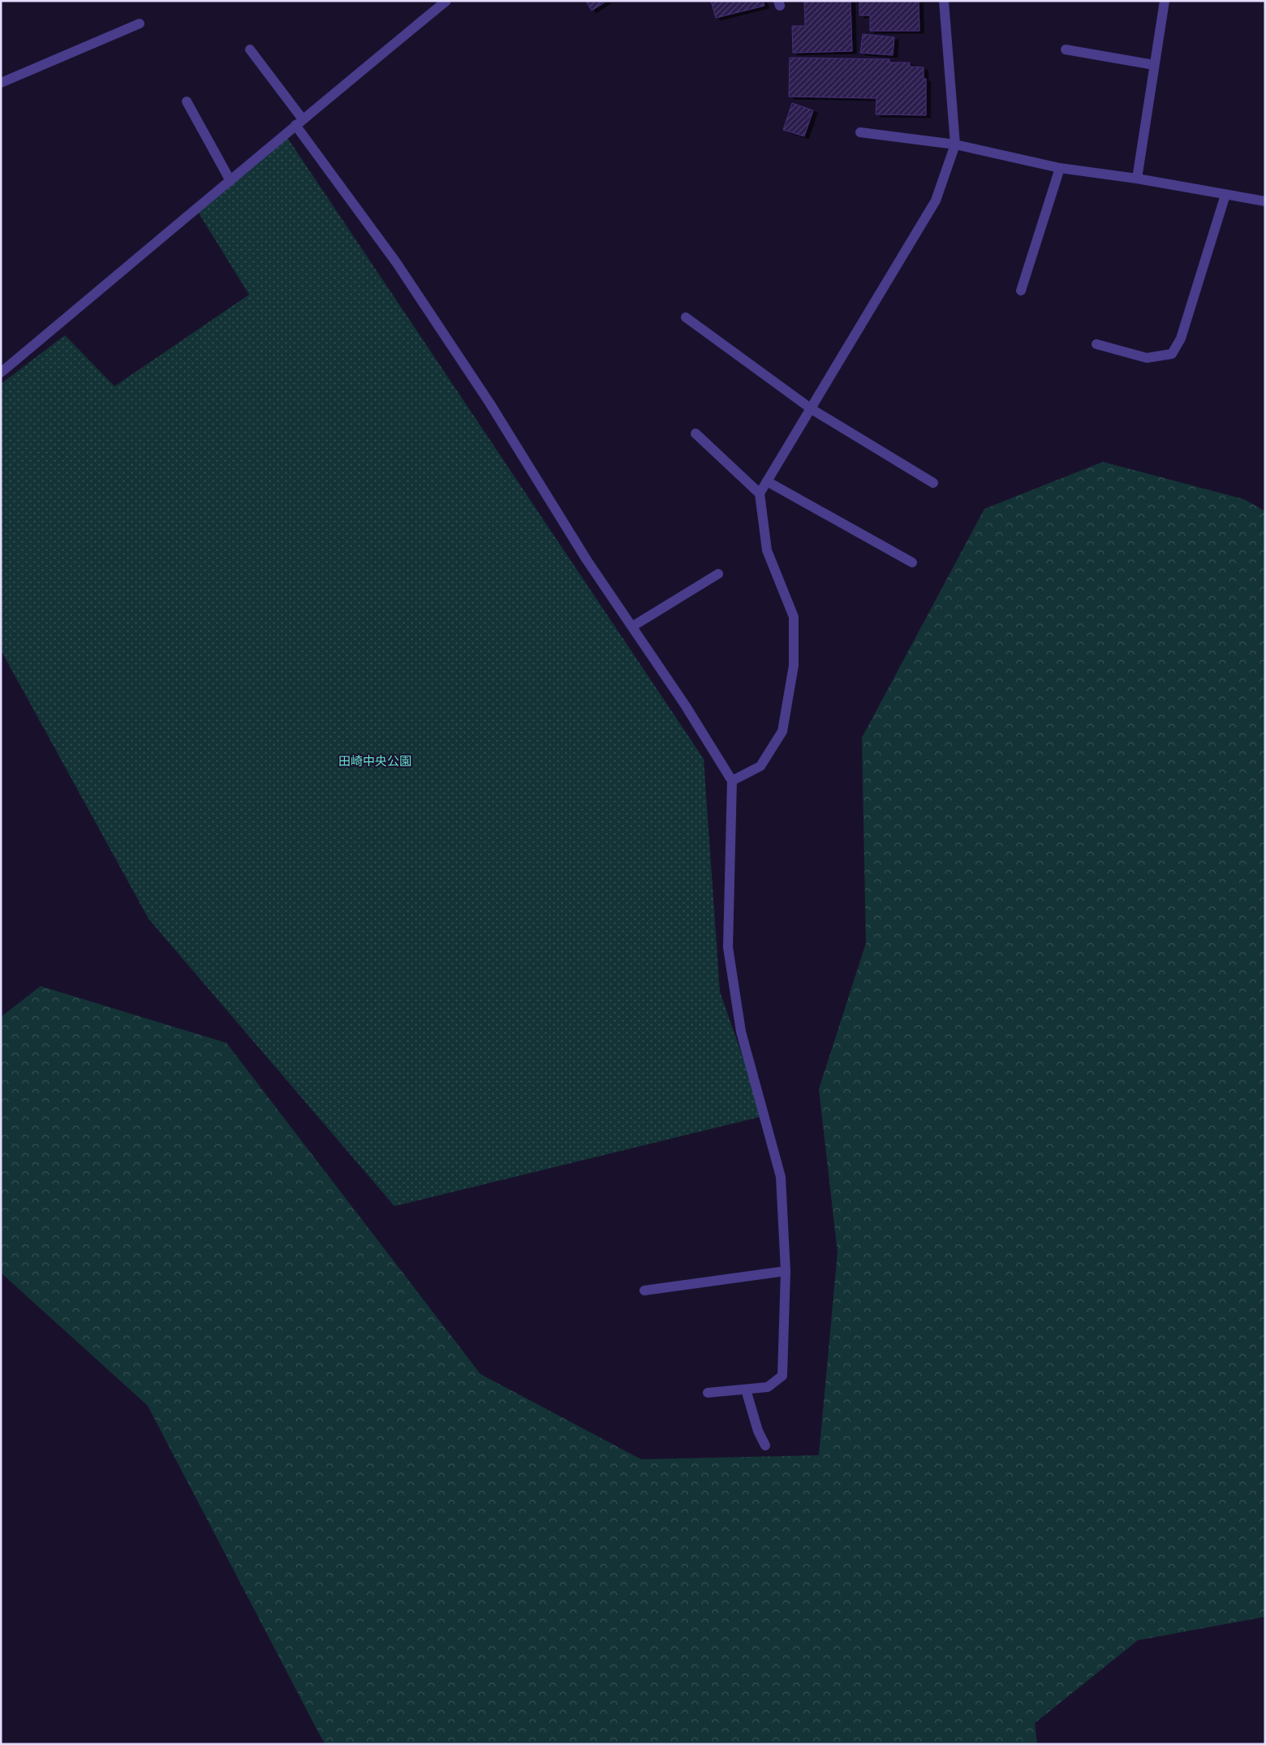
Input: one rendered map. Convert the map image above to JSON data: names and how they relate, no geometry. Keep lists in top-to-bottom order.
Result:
{
  "parks": ["田崎中央公園"]
}
